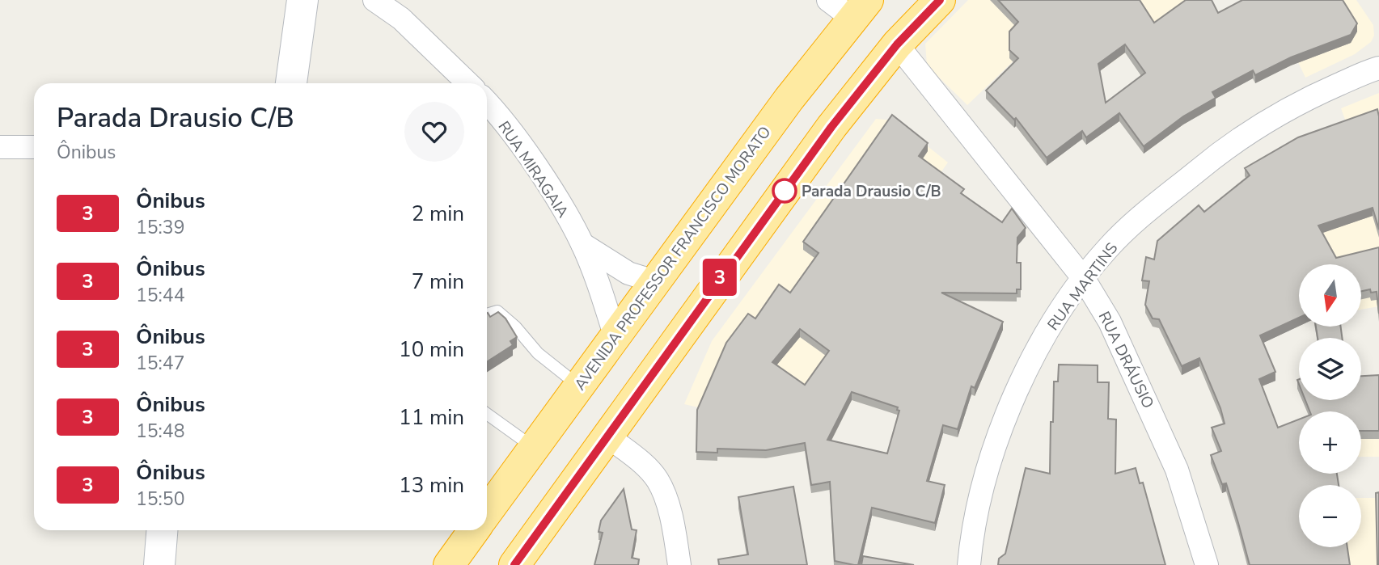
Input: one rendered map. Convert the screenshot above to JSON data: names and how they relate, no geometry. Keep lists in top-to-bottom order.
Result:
{
  "streets": {
    "highway": ["AVENIDA PROFESSOR FRANCISCO MORATO"],
    "street": ["RUA MIRAGAIA", "RUA MARTINS", "RUA DRÁUSIO"]
  },
  "crossings": [
    ["RUA MIRAGAIA", "AVENIDA PROFESSOR FRANCISCO MORATO"],
    ["RUA MARTINS", "RUA DRÁUSIO"]
  ],
  "places": ["Parada Drausio C/B"],
  "lines": ["bus line 3"],
  "north": "bottom",
  "page": {
    "on_map": "3",
    "heading": ["Parada Drausio C/B", "Ônibus"],
    "list": [
      {
        "mark": "3",
        "name": "Ônibus",
        "note": "15:39",
        "value": "2 min"
      },
      {
        "mark": "3",
        "name": "Ônibus",
        "note": "15:44",
        "value": "7 min"
      },
      {
        "mark": "3",
        "name": "Ônibus",
        "note": "15:47",
        "value": "10 min"
      },
      {
        "mark": "3",
        "name": "Ônibus",
        "note": "15:48",
        "value": "11 min"
      },
      {
        "mark": "3",
        "name": "Ônibus",
        "note": "15:50",
        "value": "13 min"
      }
    ],
    "map_buttons": ["+", "−"]
  }
}
